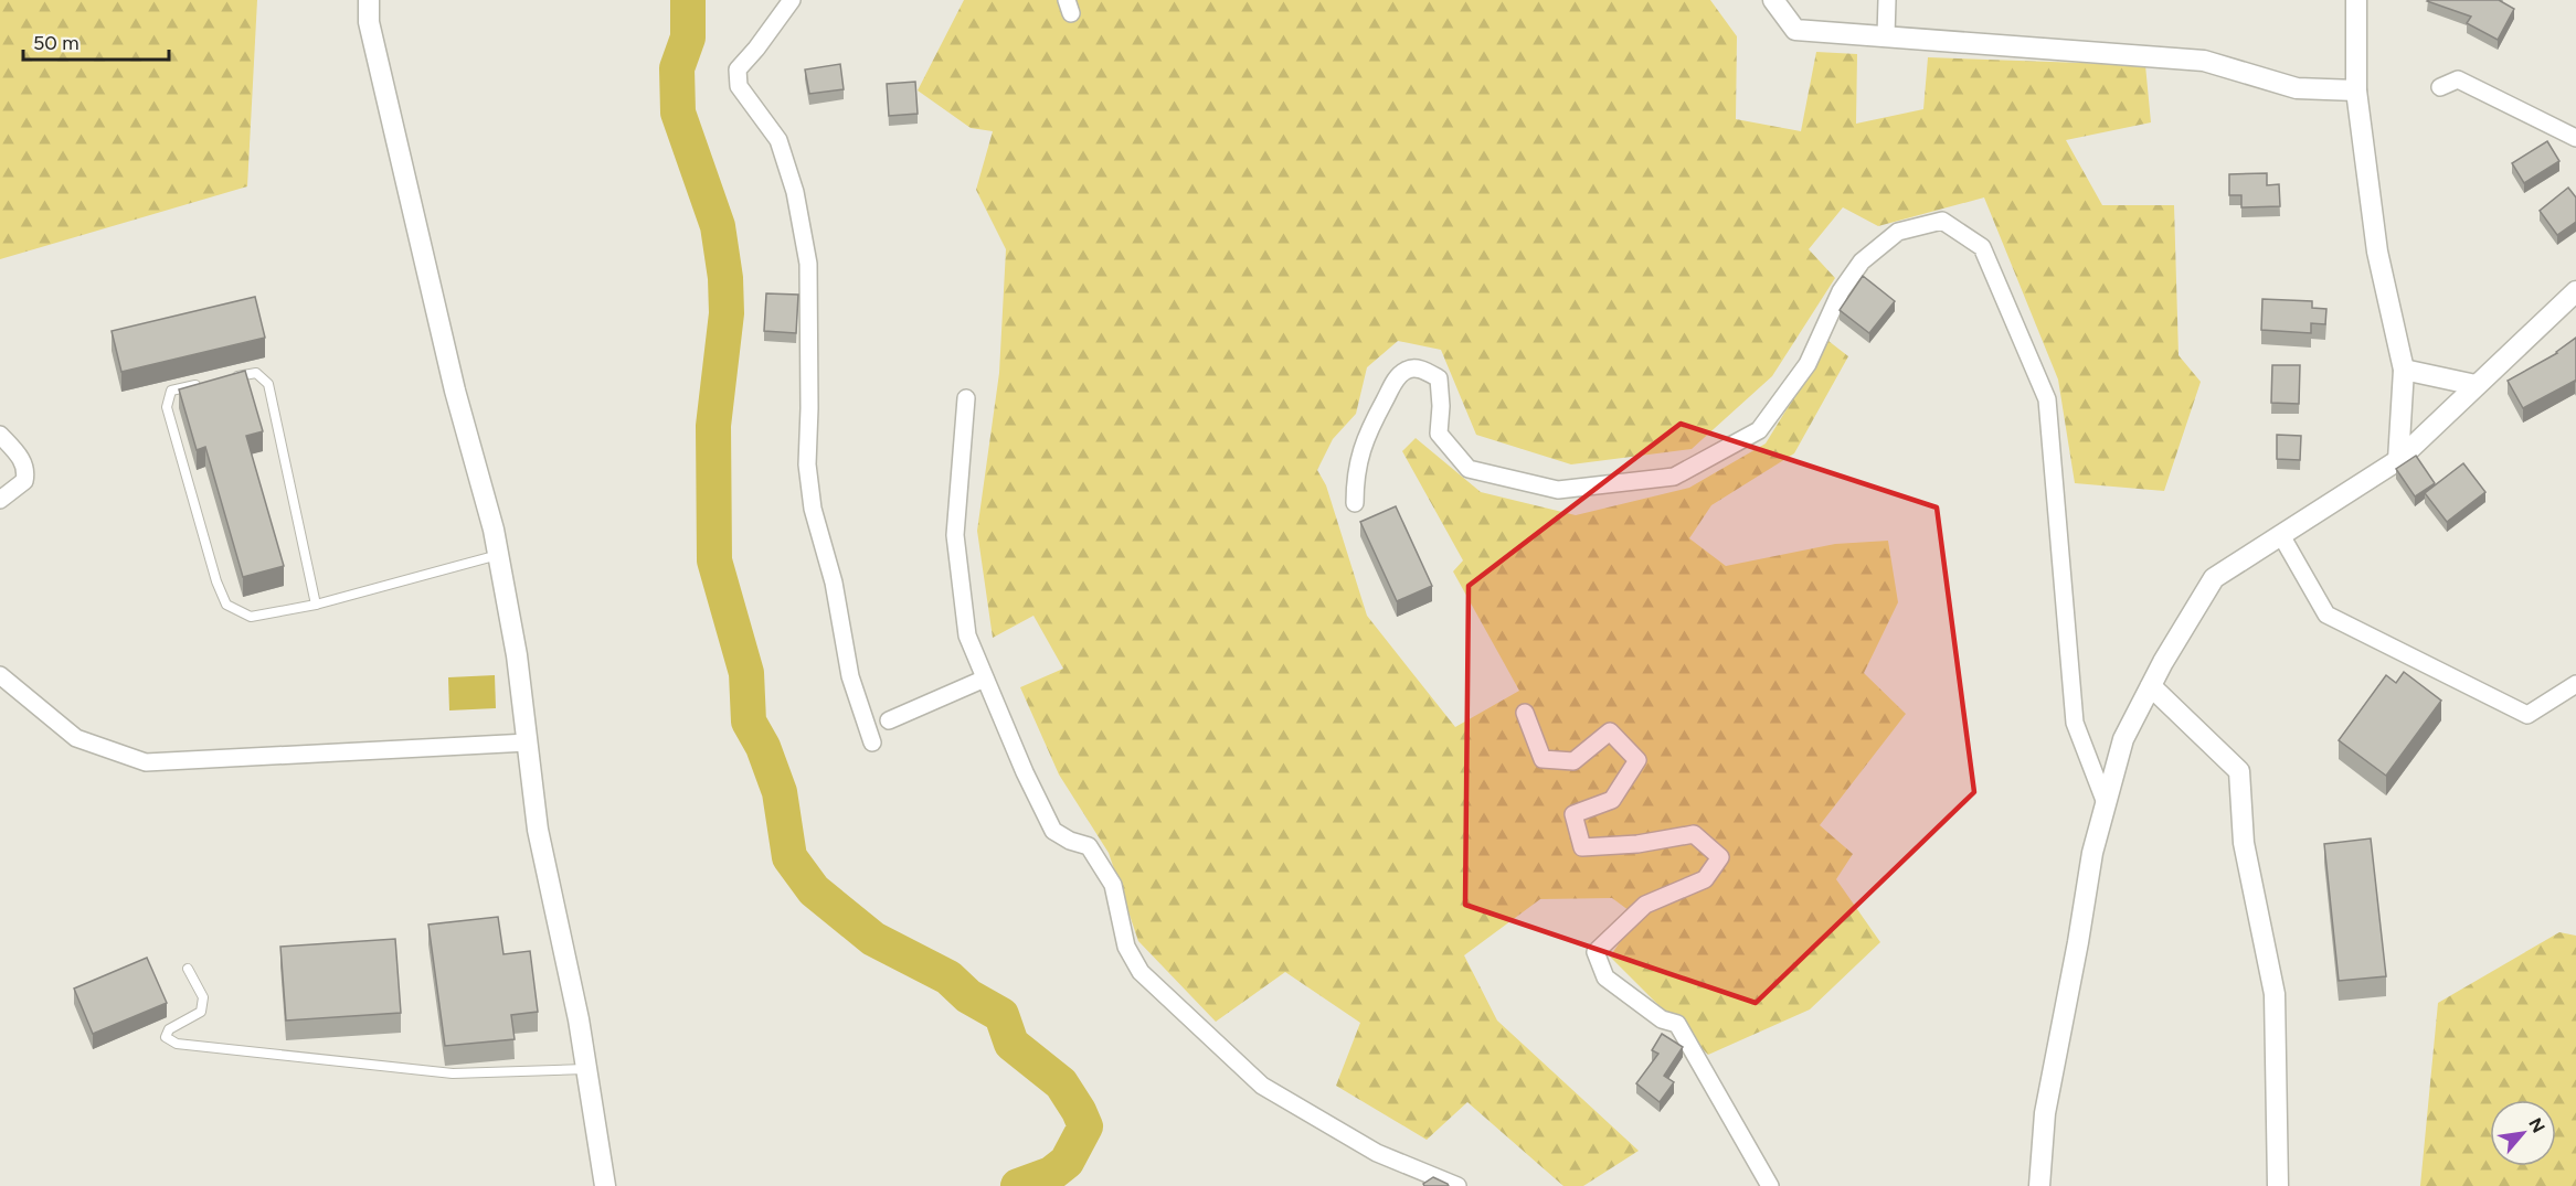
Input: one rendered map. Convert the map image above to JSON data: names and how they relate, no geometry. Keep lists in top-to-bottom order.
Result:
{
  "scale_bar": "50 m",
  "north": "top right"
}
